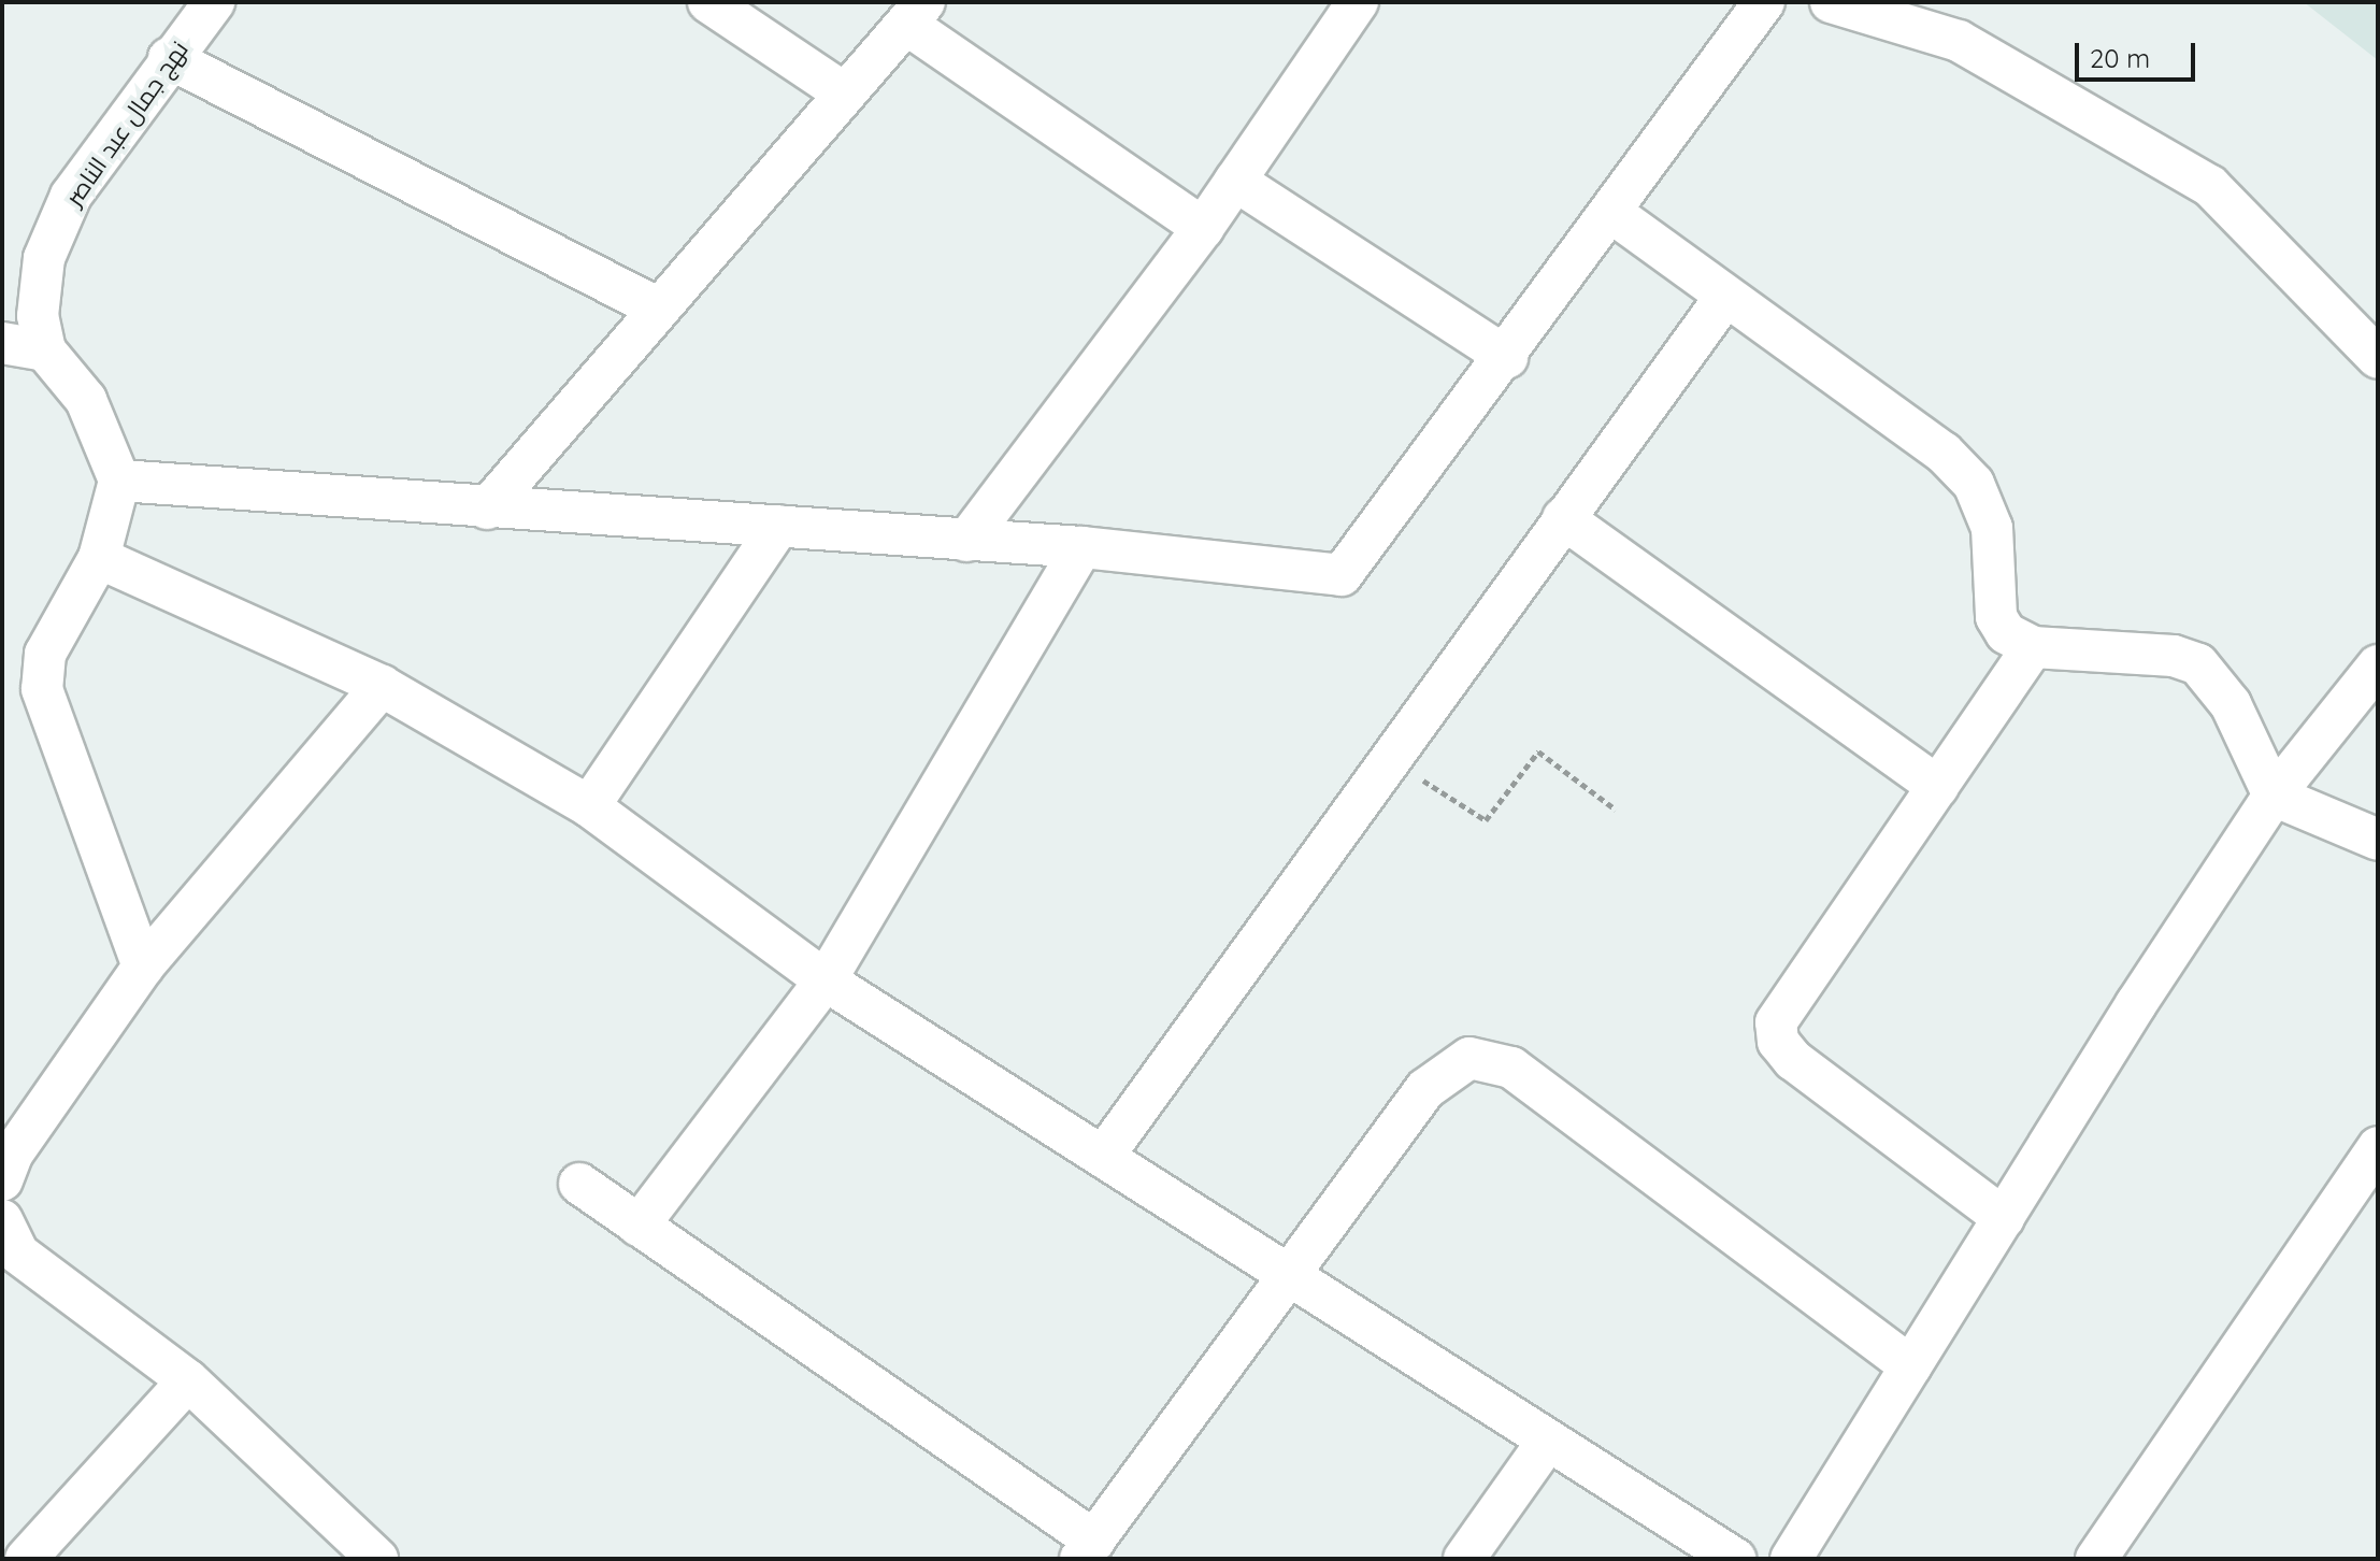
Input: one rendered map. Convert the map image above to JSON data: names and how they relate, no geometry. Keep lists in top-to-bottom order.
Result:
{
  "streets": {
    "street": ["نهج جمال عبد الناصر"]
  },
  "scale_bar": "20 m"
}
